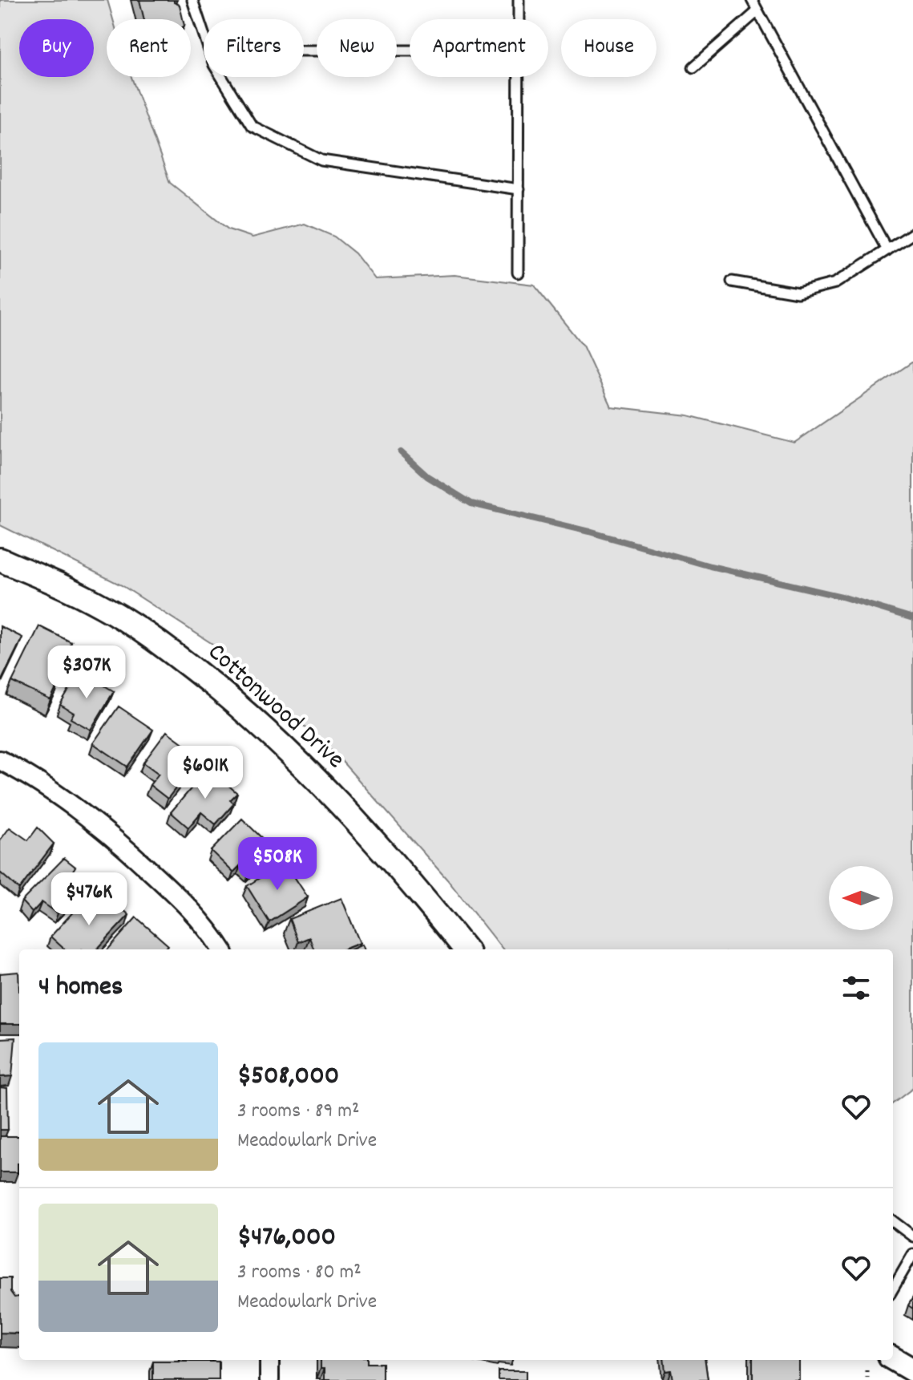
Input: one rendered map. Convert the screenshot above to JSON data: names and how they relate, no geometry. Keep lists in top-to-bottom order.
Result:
{
  "streets": {
    "street": ["Cottonwood Drive"]
  },
  "north": "left",
  "page": {
    "chip": [
      "Buy",
      "Rent",
      "Filters",
      "New",
      "Apartment",
      "House"
    ],
    "price": [
      "$307K",
      "$601K",
      "$508K",
      "$476K"
    ],
    "heading": "4 homes",
    "list": [
      {
        "name": "$508,000",
        "note": "3 rooms · 89 m² · Meadowlark Drive"
      },
      {
        "name": "$476,000",
        "note": "3 rooms · 80 m² · Meadowlark Drive"
      }
    ]
  }
}
